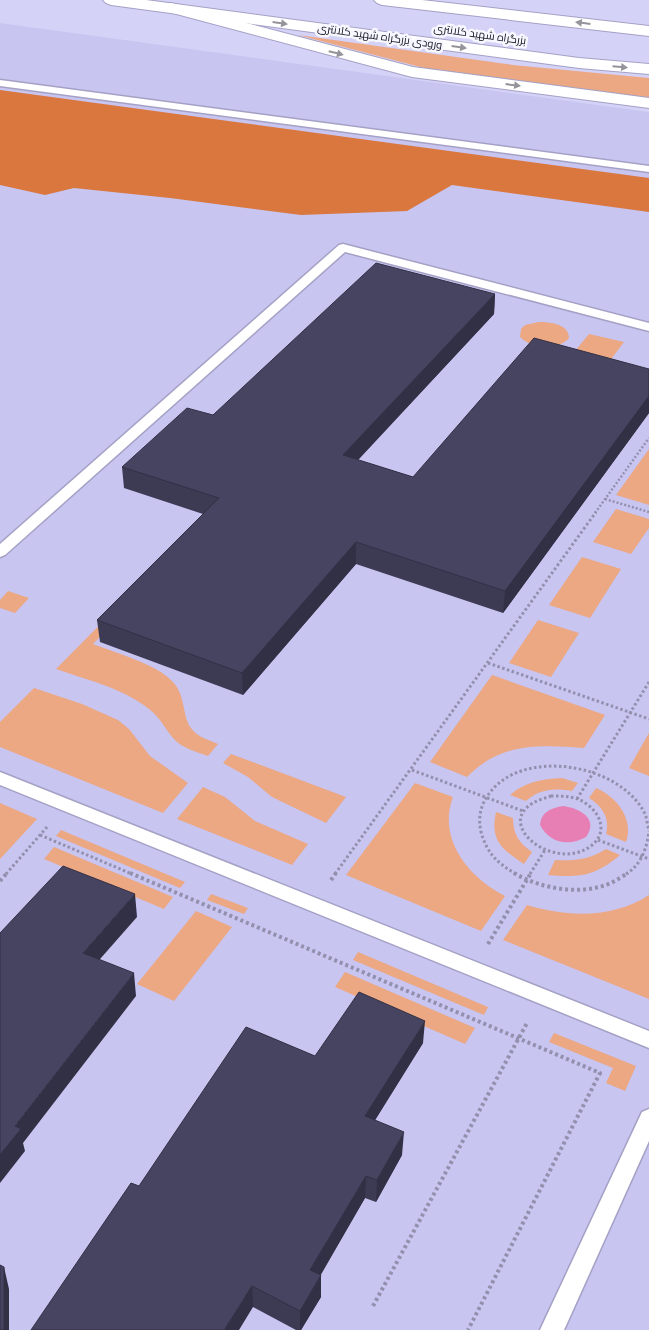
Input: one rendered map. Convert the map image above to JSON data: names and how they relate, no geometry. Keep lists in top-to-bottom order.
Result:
{
  "streets": {
    "main road": ["بزرگراه شهید کلانتری", "ورودی بزرگراه شهید کلانتری"]
  }
}
